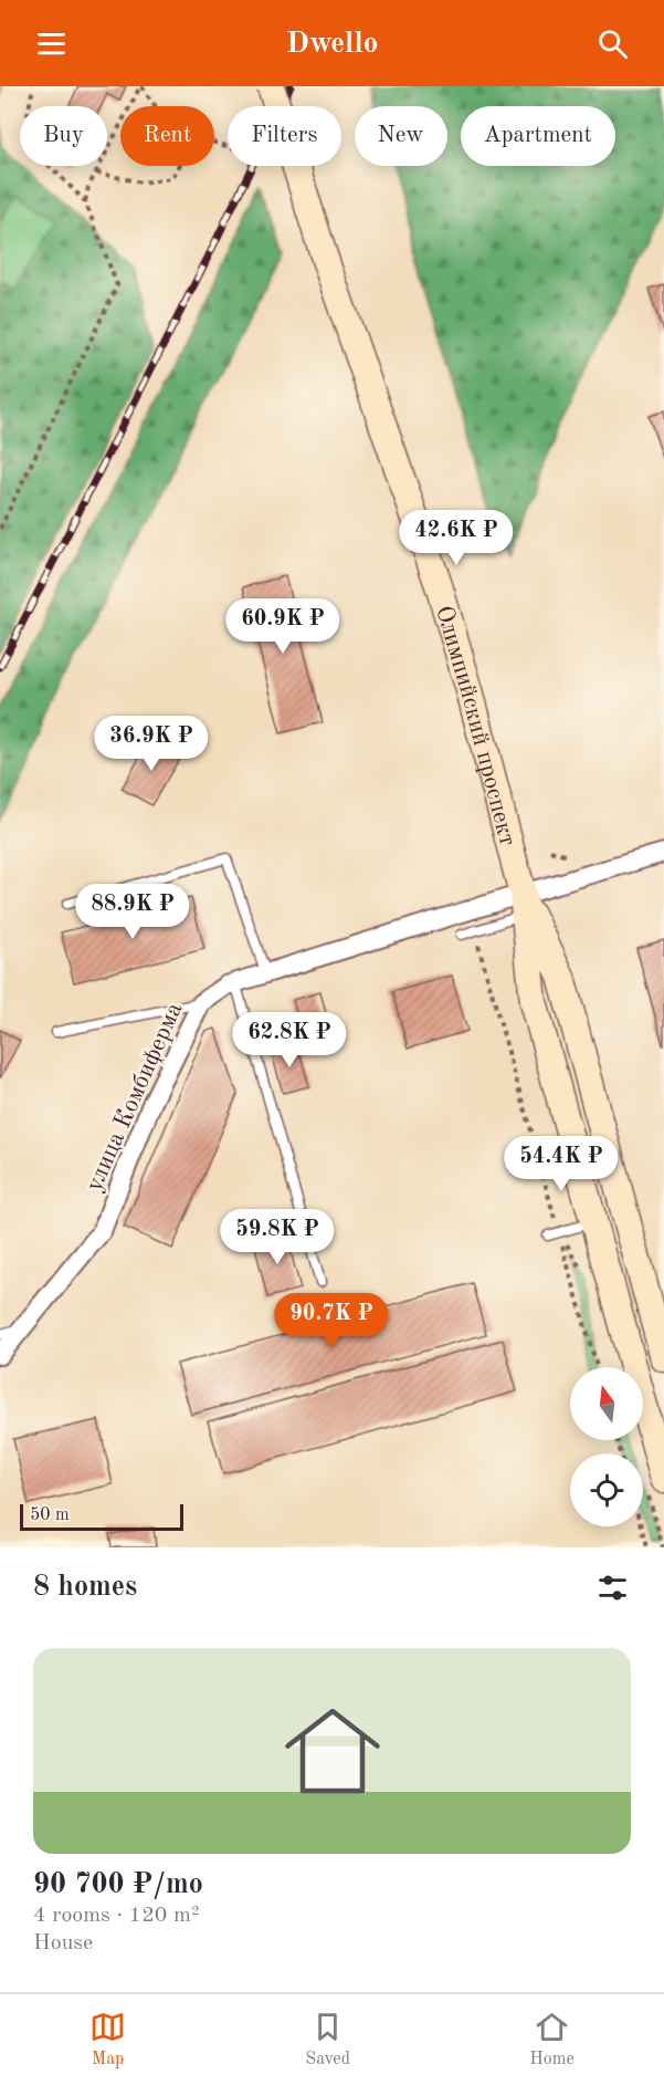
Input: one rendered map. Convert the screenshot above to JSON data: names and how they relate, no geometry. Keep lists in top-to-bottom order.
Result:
{
  "streets": {
    "main road": ["Олимпийский проспект"],
    "street": ["улица Комбиферма"]
  },
  "crossings": [
    ["Олимпийский проспект", "улица Комбиферма"]
  ],
  "scale_bar": "50 m",
  "north": "top",
  "page": {
    "header": "Dwello",
    "chip": [
      "Buy",
      "Rent",
      "Filters",
      "New",
      "Apartment"
    ],
    "price": [
      "42.6K ₽",
      "60.9K ₽",
      "36.9K ₽",
      "88.9K ₽",
      "62.8K ₽",
      "54.4K ₽",
      "59.8K ₽",
      "90.7K ₽"
    ],
    "scale": "50 m",
    "heading": "8 homes",
    "list": [
      {
        "name": "90 700 ₽/mo",
        "note": "4 rooms · 120 m² · House"
      }
    ],
    "tabs": ["Map", "Saved", "Home"]
  }
}
